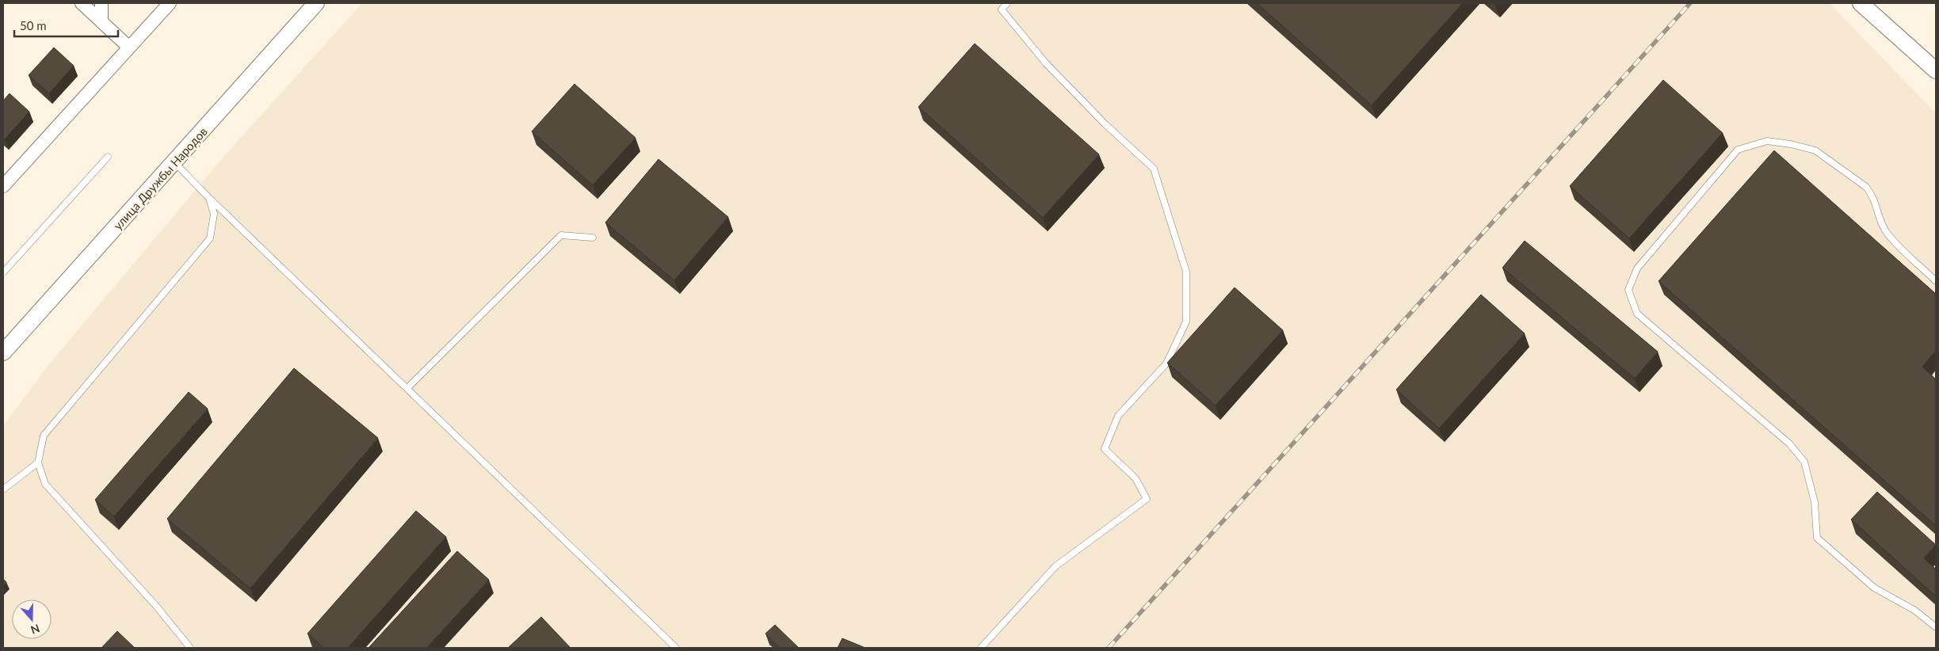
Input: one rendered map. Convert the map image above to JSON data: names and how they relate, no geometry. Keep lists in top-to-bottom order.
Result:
{
  "streets": {
    "street": ["улица Дружбы Народов"]
  },
  "scale_bar": "50 m",
  "north": "bottom"
}
